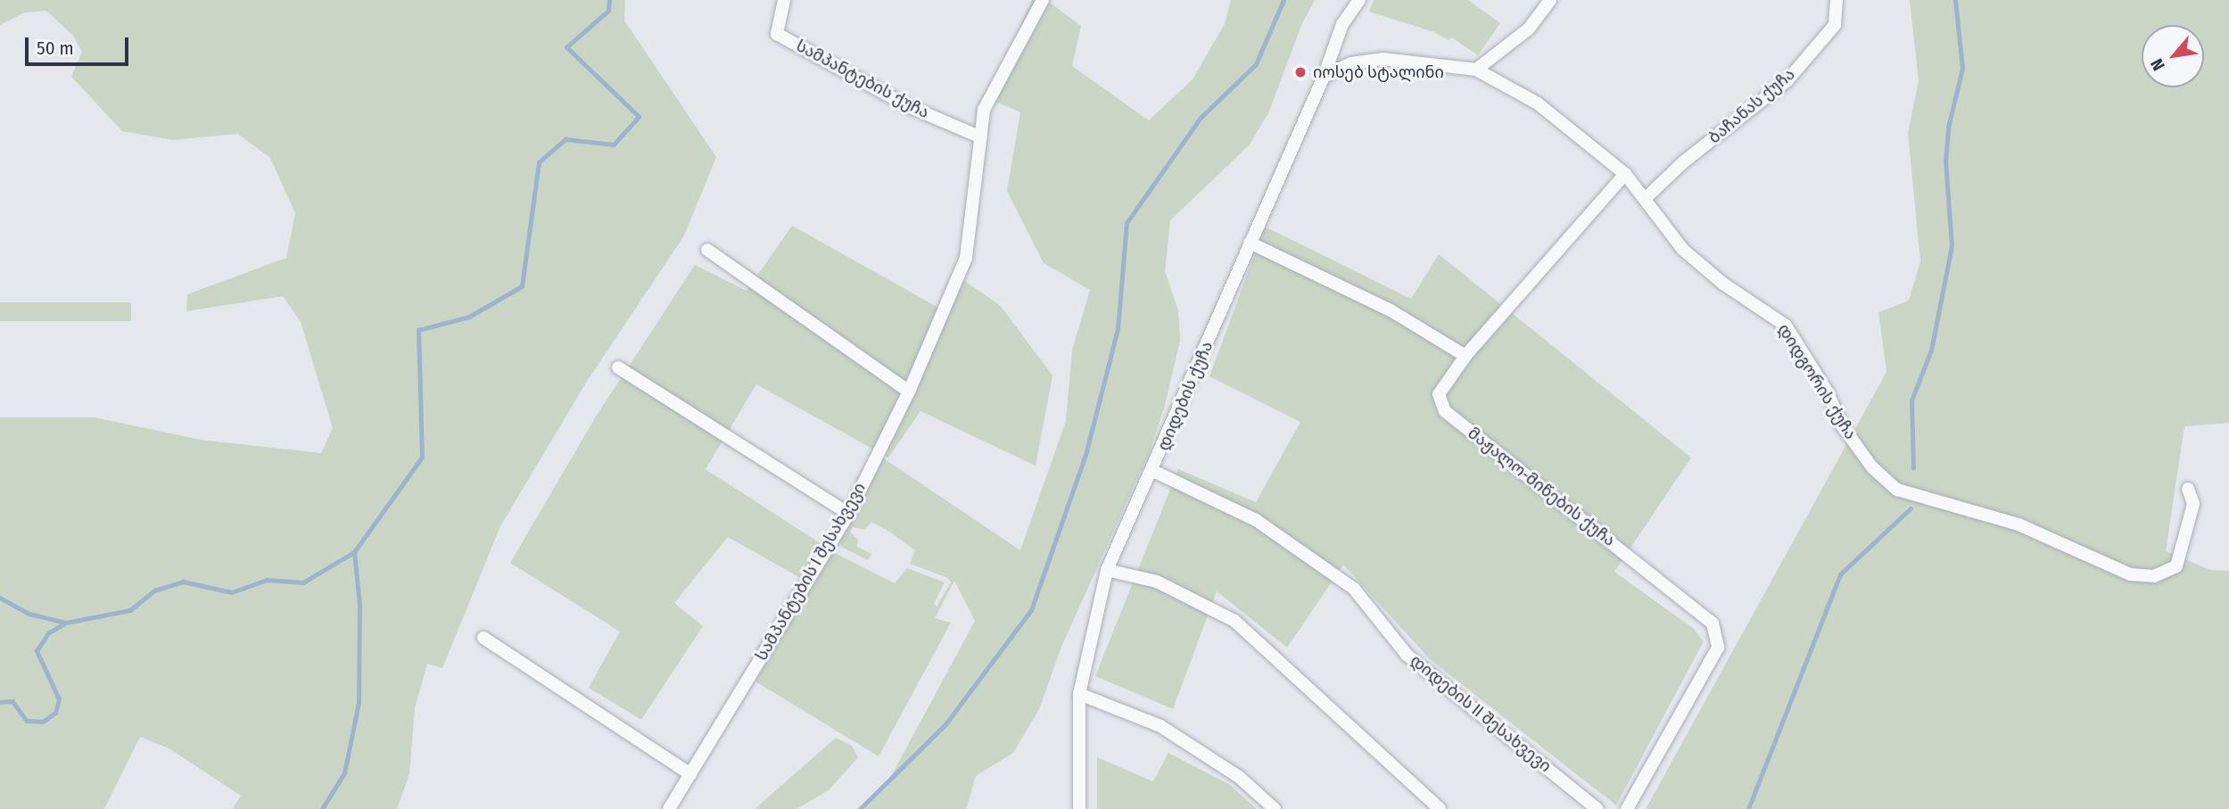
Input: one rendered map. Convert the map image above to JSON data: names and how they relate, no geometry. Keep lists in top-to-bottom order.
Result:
{
  "streets": {
    "street": [
      "სამპანტების ქუჩა",
      "ბაჩანას ქუჩა",
      "დიდგორის ქუჩა",
      "დიდების ქუჩა",
      "მაჟალო-მიწების ქუჩა",
      "სამპანტების I შესახვევი",
      "დიდების II შესახვევი"
    ]
  },
  "crossings": [
    ["სამპანტების ქუჩა", "სამპანტების I შესახვევი"],
    ["ბაჩანას ქუჩა", "დიდგორის ქუჩა"],
    ["დიდგორის ქუჩა", "დიდების ქუჩა"],
    ["დიდგორის ქუჩა", "მაჟალო-მიწების ქუჩა"],
    ["დიდების ქუჩა", "დიდების II შესახვევი"]
  ],
  "places": ["იოსებ სტალინი"],
  "scale_bar": "50 m",
  "north": "bottom left"
}
